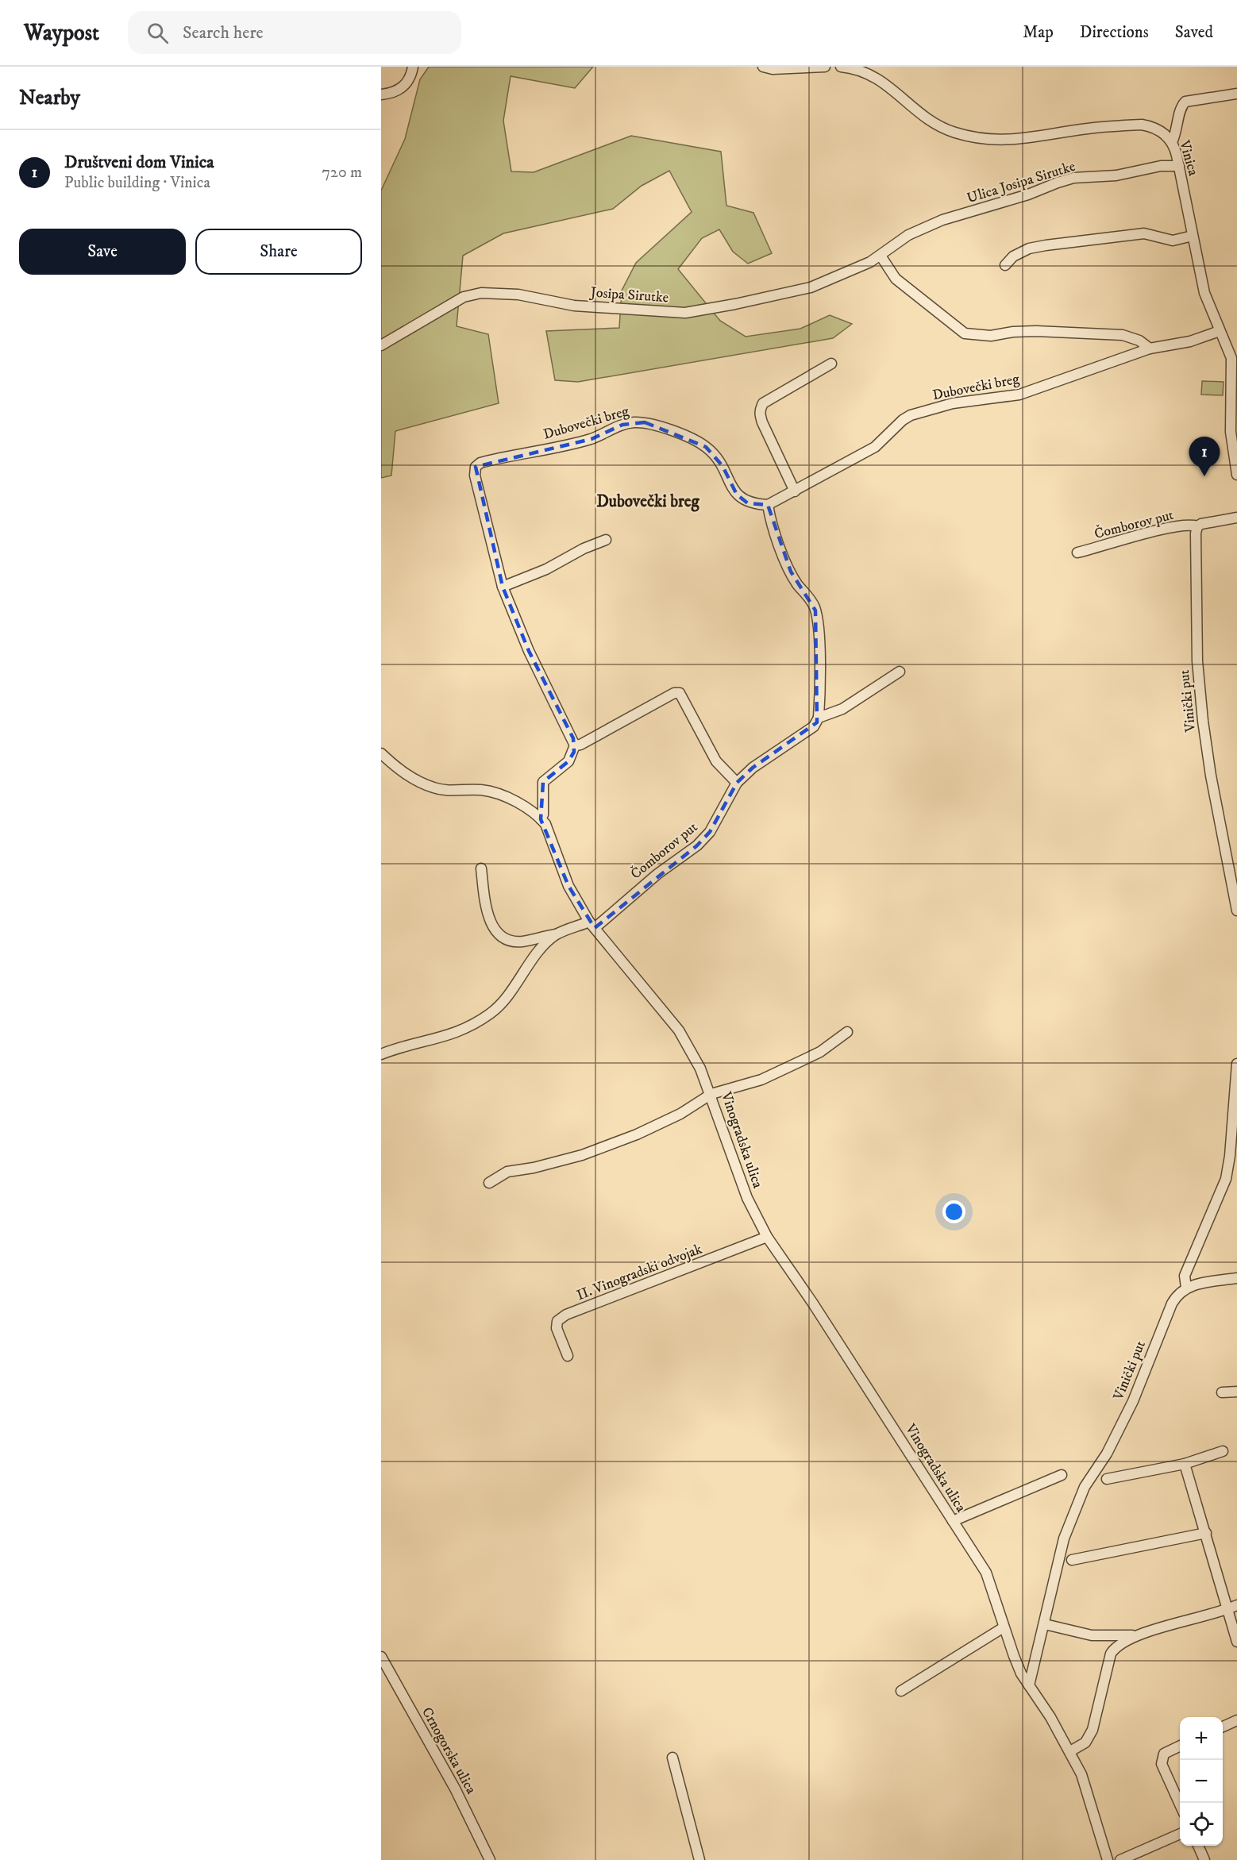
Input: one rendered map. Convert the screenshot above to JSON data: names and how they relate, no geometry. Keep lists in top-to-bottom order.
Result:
{
  "streets": {
    "street": [
      "Vinica",
      "Ulica Josipa Sirutke",
      "Josipa Sirutke",
      "Dubovečki breg",
      "Čomborov put",
      "Vinički put",
      "Vinogradska ulica",
      "II. Vinogradski odvojak",
      "Crnogorska ulica"
    ]
  },
  "crossings": [
    ["Vinica", "Ulica Josipa Sirutke"],
    ["Vinica", "Dubovečki breg"],
    ["Ulica Josipa Sirutke", "Josipa Sirutke"],
    ["Čomborov put", "Vinički put"],
    ["Čomborov put", "Vinogradska ulica"],
    ["Vinički put", "Vinogradska ulica"],
    ["Vinogradska ulica", "II. Vinogradski odvojak"]
  ],
  "districts": ["Dubovečki breg"],
  "page": {
    "header": "Waypost",
    "search": "Search here",
    "nav": ["Map", "Directions", "Saved"],
    "heading": "Nearby",
    "list": [
      {
        "mark": "1",
        "name": "Društveni dom Vinica",
        "note": "Public building · Vinica",
        "value": "720 m"
      }
    ],
    "buttons": ["Save", "Share"],
    "pins": "1",
    "map_buttons": ["+", "−"]
  }
}
